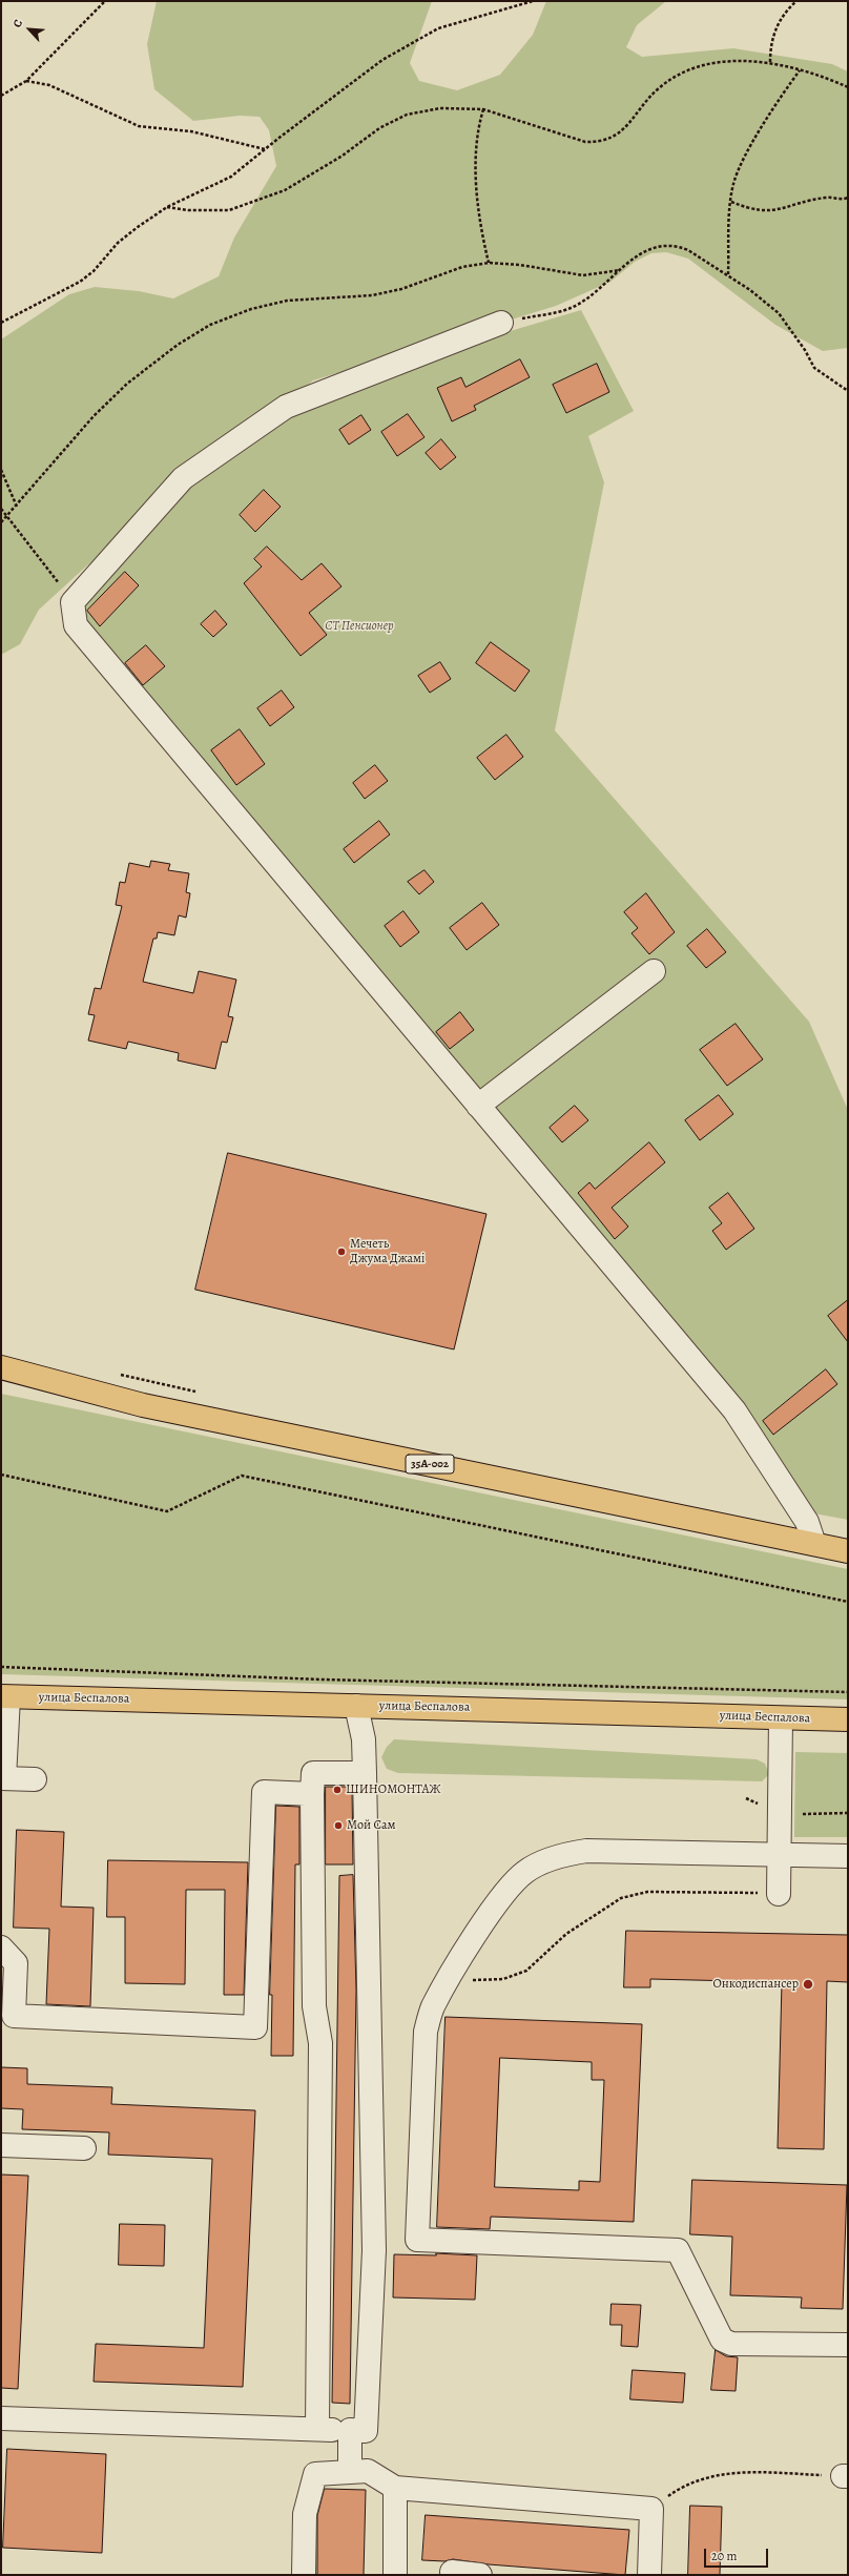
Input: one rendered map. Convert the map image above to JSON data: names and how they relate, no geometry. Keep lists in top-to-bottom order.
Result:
{
  "streets": {
    "main road": ["35А-002", "улица Беспалова"]
  },
  "parks": ["СТ Пенсионер"],
  "places": [
    "Мечеть Джума Джамі",
    "ШИНОМОНТАЖ",
    "Мой Сам",
    "Онкодиспансер"
  ],
  "scale_bar": "20 m",
  "north": "top left"
}
